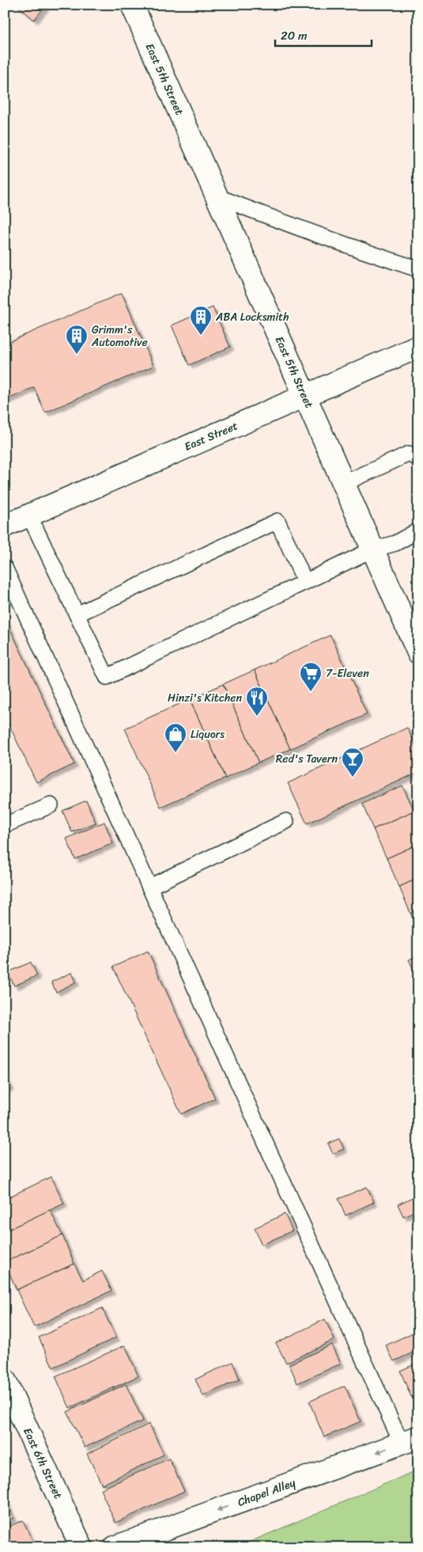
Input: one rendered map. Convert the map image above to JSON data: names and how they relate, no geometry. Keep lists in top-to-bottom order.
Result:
{
  "streets": {
    "street": [
      "East 5th Street",
      "East Street",
      "East 6th Street",
      "Chapel Alley"
    ]
  },
  "crossings": [
    ["East 5th Street", "East Street"]
  ],
  "one_way": ["Chapel Alley"],
  "places": {
    "building": ["ABA Locksmith", "Grimm's Automotive"],
    "supermarket": ["7-Eleven"],
    "restaurant": ["Hinzi's Kitchen"],
    "shop": ["Liquors"],
    "bar": ["Red's Tavern"]
  },
  "scale_bar": "20 m"
}
